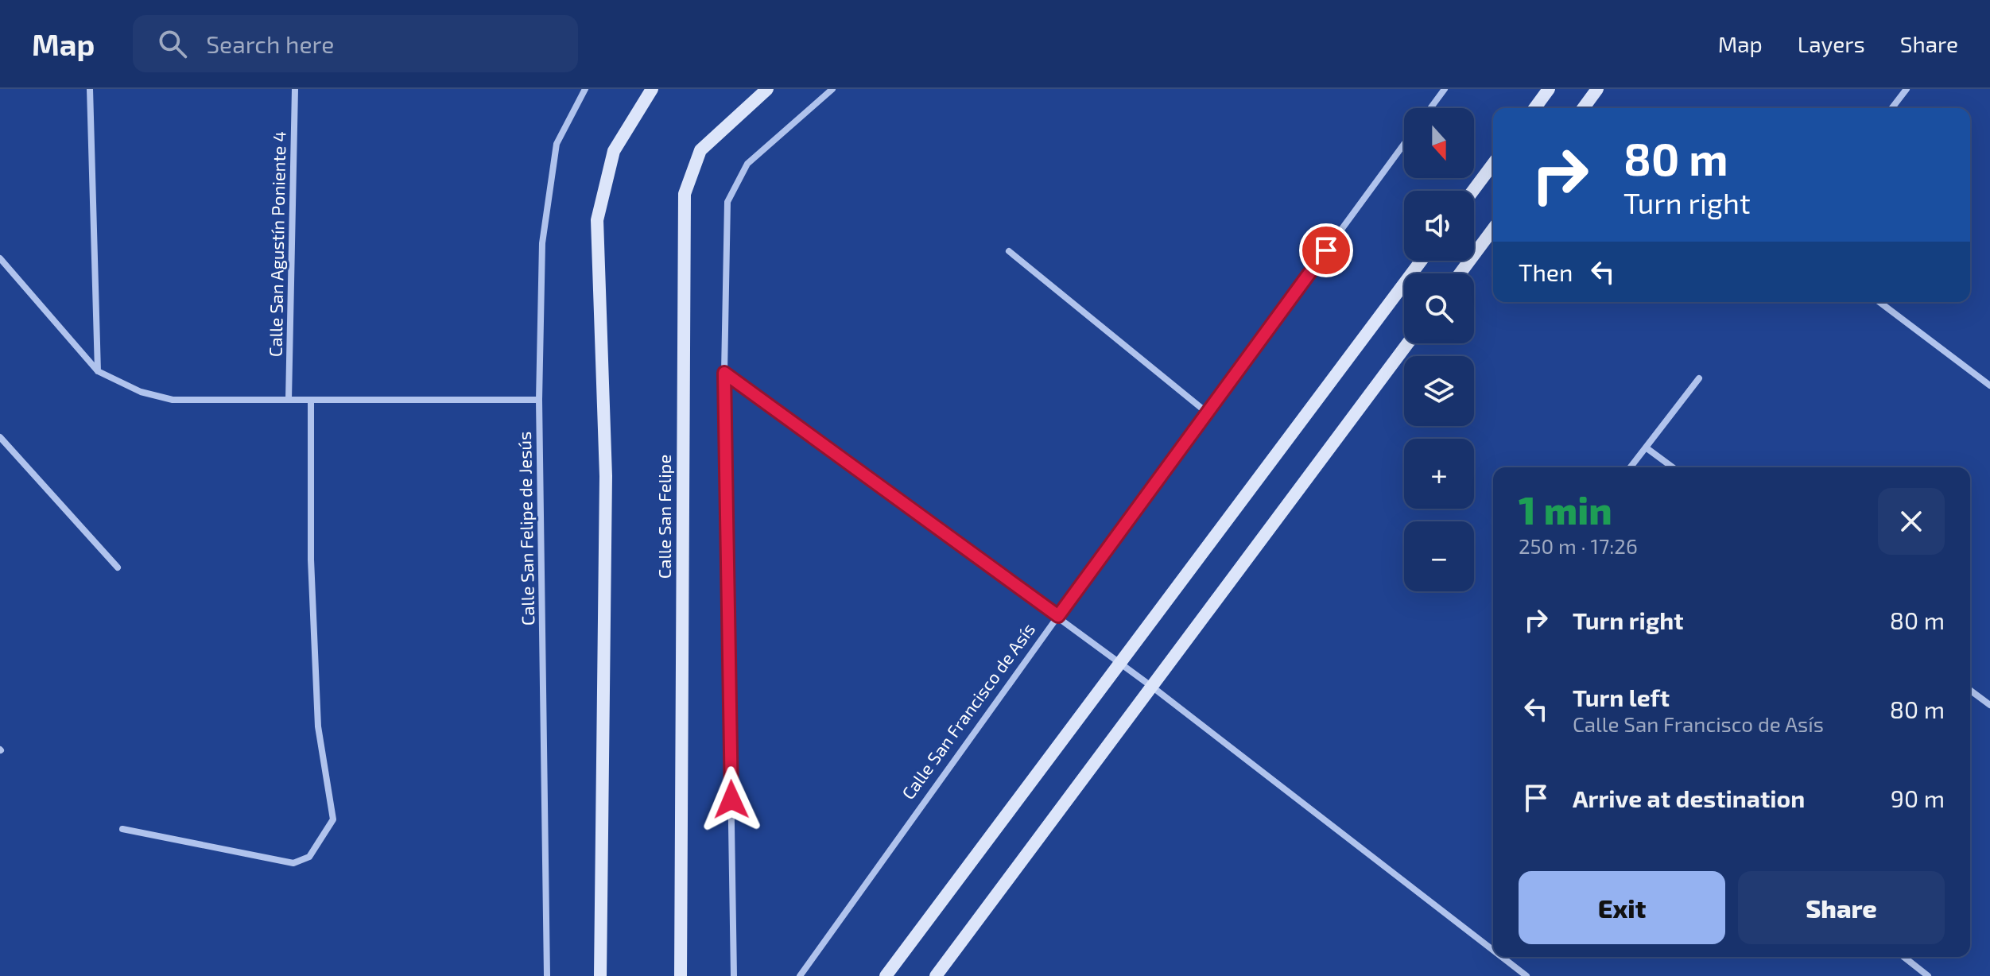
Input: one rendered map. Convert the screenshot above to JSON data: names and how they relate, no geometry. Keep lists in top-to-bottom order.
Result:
{
  "streets": {
    "main road": ["Calle San Felipe"],
    "street": ["Calle San Agustín Poniente 4", "Calle San Felipe de Jesús", "Calle San Francisco de Asís"]
  },
  "north": "bottom",
  "page": {
    "header": "Map",
    "search": "Search here",
    "nav": ["Map", "Layers", "Share"],
    "map_buttons": ["+", "−"],
    "turn": ["80 m", "Turn right"],
    "then": "Then",
    "heading": ["1 min", "250 m · 17:26"],
    "list": [
      {
        "name": "Turn right",
        "value": "80 m"
      },
      {
        "name": "Turn left",
        "note": "Calle San Francisco de Asís",
        "value": "80 m"
      },
      {
        "name": "Arrive at destination",
        "value": "90 m"
      }
    ],
    "buttons": ["Exit", "Share"]
  }
}
